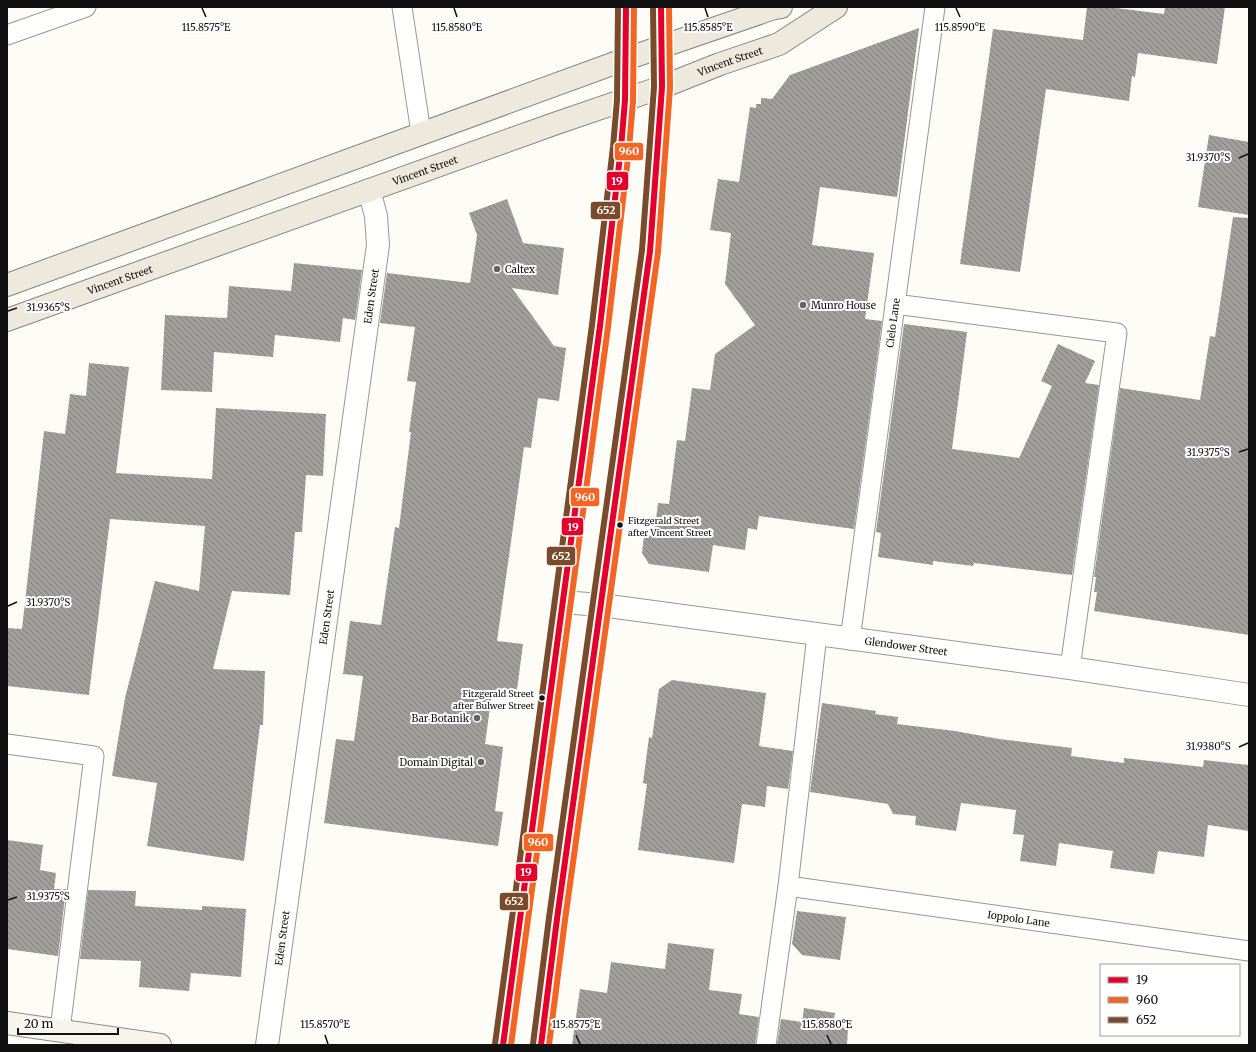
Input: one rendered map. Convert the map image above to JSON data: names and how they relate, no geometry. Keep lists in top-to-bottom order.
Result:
{
  "streets": {
    "main road": ["Vincent Street"],
    "street": ["Eden Street", "Glendower Street"],
    "lane": ["Cielo Lane", "Ioppolo Lane"]
  },
  "crossings": [
    ["Vincent Street", "Eden Street"],
    ["Cielo Lane", "Glendower Street"]
  ],
  "places": [
    "Caltex",
    "Munro House",
    "Fitzgerald Street after Vincent Street",
    "Fitzgerald Street after Bulwer Street",
    "Bar Botanik",
    "Domain Digital"
  ],
  "lines": ["transit line 19", "transit line 960", "transit line 652"],
  "legend": ["19", "960", "652"],
  "scale_bar": "20 m",
  "coordinates": [
    "115.8580°E",
    "115.8575°E",
    "115.8585°E",
    "115.8590°E",
    "31.9370°S",
    "31.9365°S",
    "31.9375°S",
    "31.9380°S",
    "115.8570°E"
  ]
}
